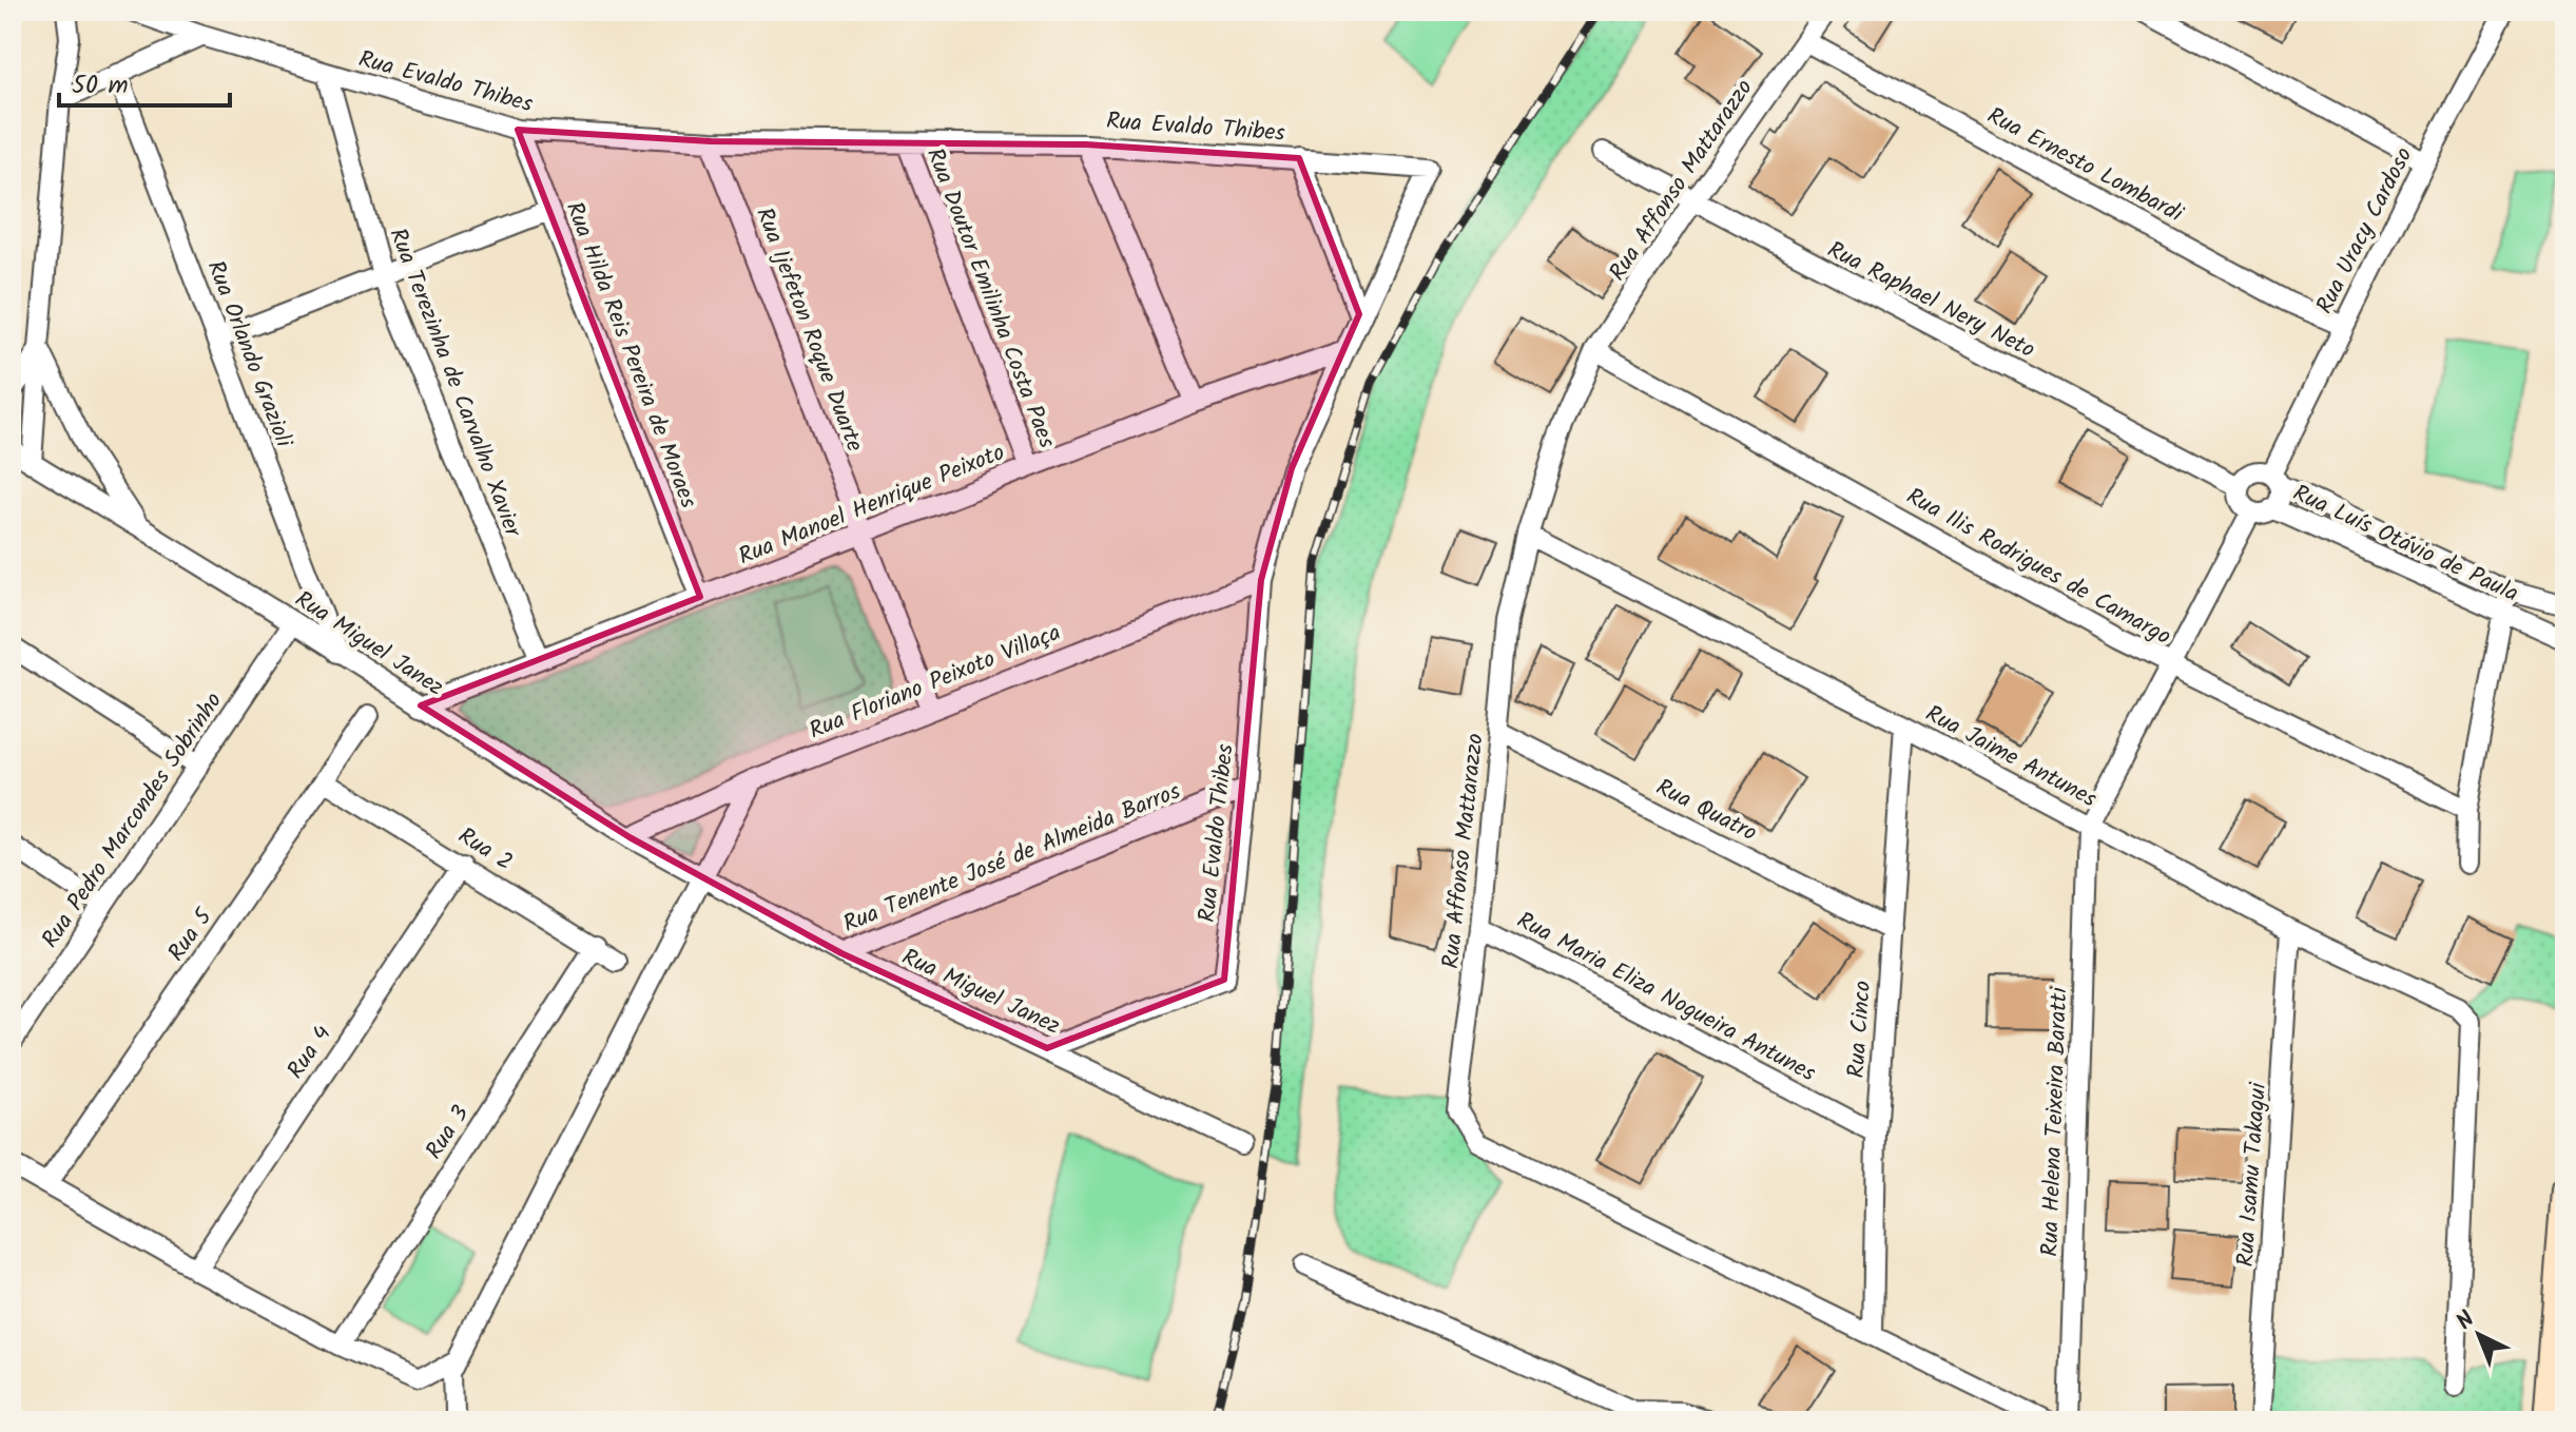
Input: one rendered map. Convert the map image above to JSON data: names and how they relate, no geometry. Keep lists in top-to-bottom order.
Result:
{
  "streets": {
    "street": [
      "Rua Evaldo Thibes",
      "Rua Ernesto Lombardi",
      "Rua Affonso Mattarazzo",
      "Rua Uracy Cardoso",
      "Rua Doutor Emilinha Costa Paes",
      "Rua Raphael Nery Neto",
      "Rua Ijefeton Roque Duarte",
      "Rua Orlando Grazioli",
      "Rua Hilda Reis Pereira de Moraes",
      "Rua Terezinha de Carvalho Xavier",
      "Rua Manoel Henrique Peixoto",
      "Rua Luís Otávio de Paula",
      "Rua Ilis Rodrigues de Camargo",
      "Rua Miguel Janez",
      "Rua Floriano Peixoto Villaça",
      "Rua Jaime Antunes",
      "Rua Quatro",
      "Rua Pedro Marcondes Sobrinho",
      "Rua 2",
      "Rua Tenente José de Almeida Barros",
      "Rua 5",
      "Rua Maria Eliza Nogueira Antunes",
      "Rua Cinco",
      "Rua 4",
      "Rua Helena Teixeira Baratti",
      "Rua 3",
      "Rua Isamu Takagui"
    ]
  },
  "crossings": [
    ["Rua Evaldo Thibes", "Rua Doutor Emilinha Costa Paes"],
    ["Rua Evaldo Thibes", "Rua Ijefeton Roque Duarte"],
    ["Rua Evaldo Thibes", "Rua Hilda Reis Pereira de Moraes"],
    ["Rua Evaldo Thibes", "Rua Terezinha de Carvalho Xavier"],
    ["Rua Evaldo Thibes", "Rua Manoel Henrique Peixoto"],
    ["Rua Evaldo Thibes", "Rua Miguel Janez"],
    ["Rua Evaldo Thibes", "Rua Floriano Peixoto Villaça"],
    ["Rua Evaldo Thibes", "Rua Tenente José de Almeida Barros"],
    ["Rua Ernesto Lombardi", "Rua Affonso Mattarazzo"],
    ["Rua Ernesto Lombardi", "Rua Uracy Cardoso"],
    ["Rua Affonso Mattarazzo", "Rua Raphael Nery Neto"],
    ["Rua Affonso Mattarazzo", "Rua Ilis Rodrigues de Camargo"],
    ["Rua Affonso Mattarazzo", "Rua Jaime Antunes"],
    ["Rua Affonso Mattarazzo", "Rua Quatro"],
    ["Rua Affonso Mattarazzo", "Rua Maria Eliza Nogueira Antunes"],
    ["Rua Affonso Mattarazzo", "Rua Cinco"],
    ["Rua Uracy Cardoso", "Rua Raphael Nery Neto"],
    ["Rua Uracy Cardoso", "Rua Luís Otávio de Paula"],
    ["Rua Doutor Emilinha Costa Paes", "Rua Manoel Henrique Peixoto"],
    ["Rua Raphael Nery Neto", "Rua Luís Otávio de Paula"],
    ["Rua Ijefeton Roque Duarte", "Rua Manoel Henrique Peixoto"],
    ["Rua Ijefeton Roque Duarte", "Rua Floriano Peixoto Villaça"],
    ["Rua Orlando Grazioli", "Rua Miguel Janez"],
    ["Rua Hilda Reis Pereira de Moraes", "Rua Manoel Henrique Peixoto"],
    ["Rua Terezinha de Carvalho Xavier", "Rua Manoel Henrique Peixoto"],
    ["Rua Manoel Henrique Peixoto", "Rua Miguel Janez"],
    ["Rua Miguel Janez", "Rua Floriano Peixoto Villaça"],
    ["Rua Miguel Janez", "Rua Pedro Marcondes Sobrinho"],
    ["Rua Miguel Janez", "Rua Tenente José de Almeida Barros"],
    ["Rua Jaime Antunes", "Rua Cinco"],
    ["Rua Jaime Antunes", "Rua Helena Teixeira Baratti"],
    ["Rua Jaime Antunes", "Rua Isamu Takagui"],
    ["Rua Quatro", "Rua Cinco"],
    ["Rua 2", "Rua 5"],
    ["Rua 2", "Rua 4"],
    ["Rua 2", "Rua 3"],
    ["Rua Maria Eliza Nogueira Antunes", "Rua Cinco"]
  ],
  "scale_bar": "50 m",
  "north": "top left"
}
